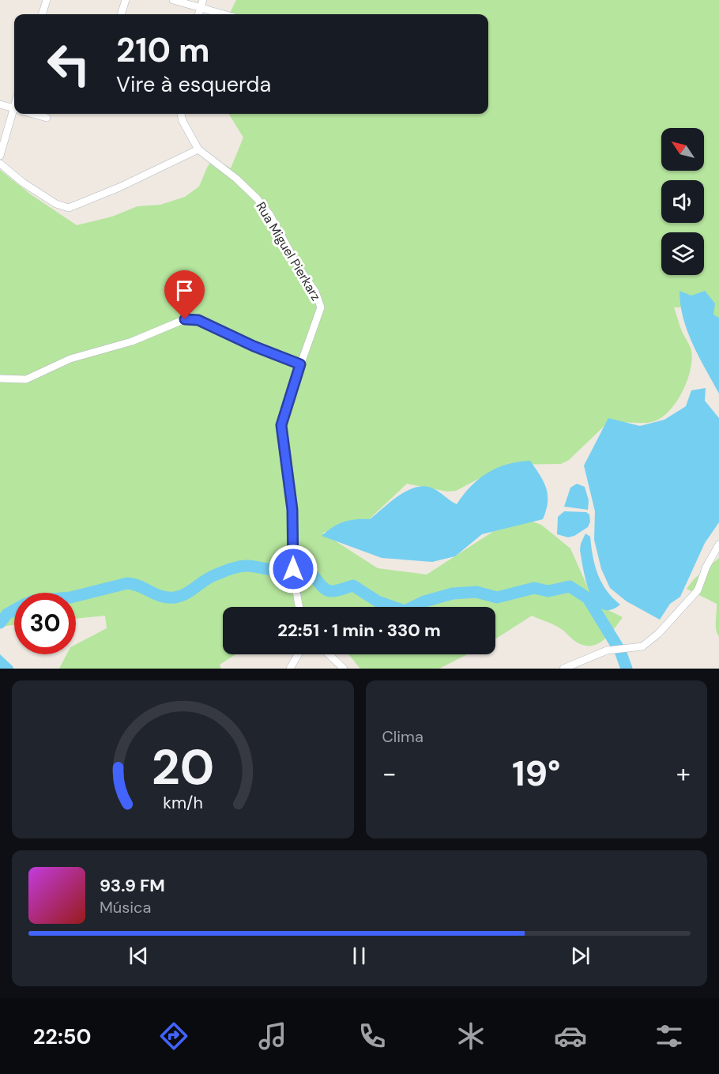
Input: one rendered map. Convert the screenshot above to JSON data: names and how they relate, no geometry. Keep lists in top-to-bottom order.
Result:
{
  "streets": {
    "street": ["Rua Miguel Pierkarz"]
  },
  "north": "top left",
  "page": {
    "turn": ["210 m", "Vire à esquerda"],
    "limit": "30",
    "trip": "22:51 · 1 min · 330 m",
    "tile": "Clima",
    "heat": ["−", "19°", "+"],
    "song": ["93.9 FM", "Música"],
    "tabs": "22:50",
    "gauge": ["20", "km/h"]
  }
}
